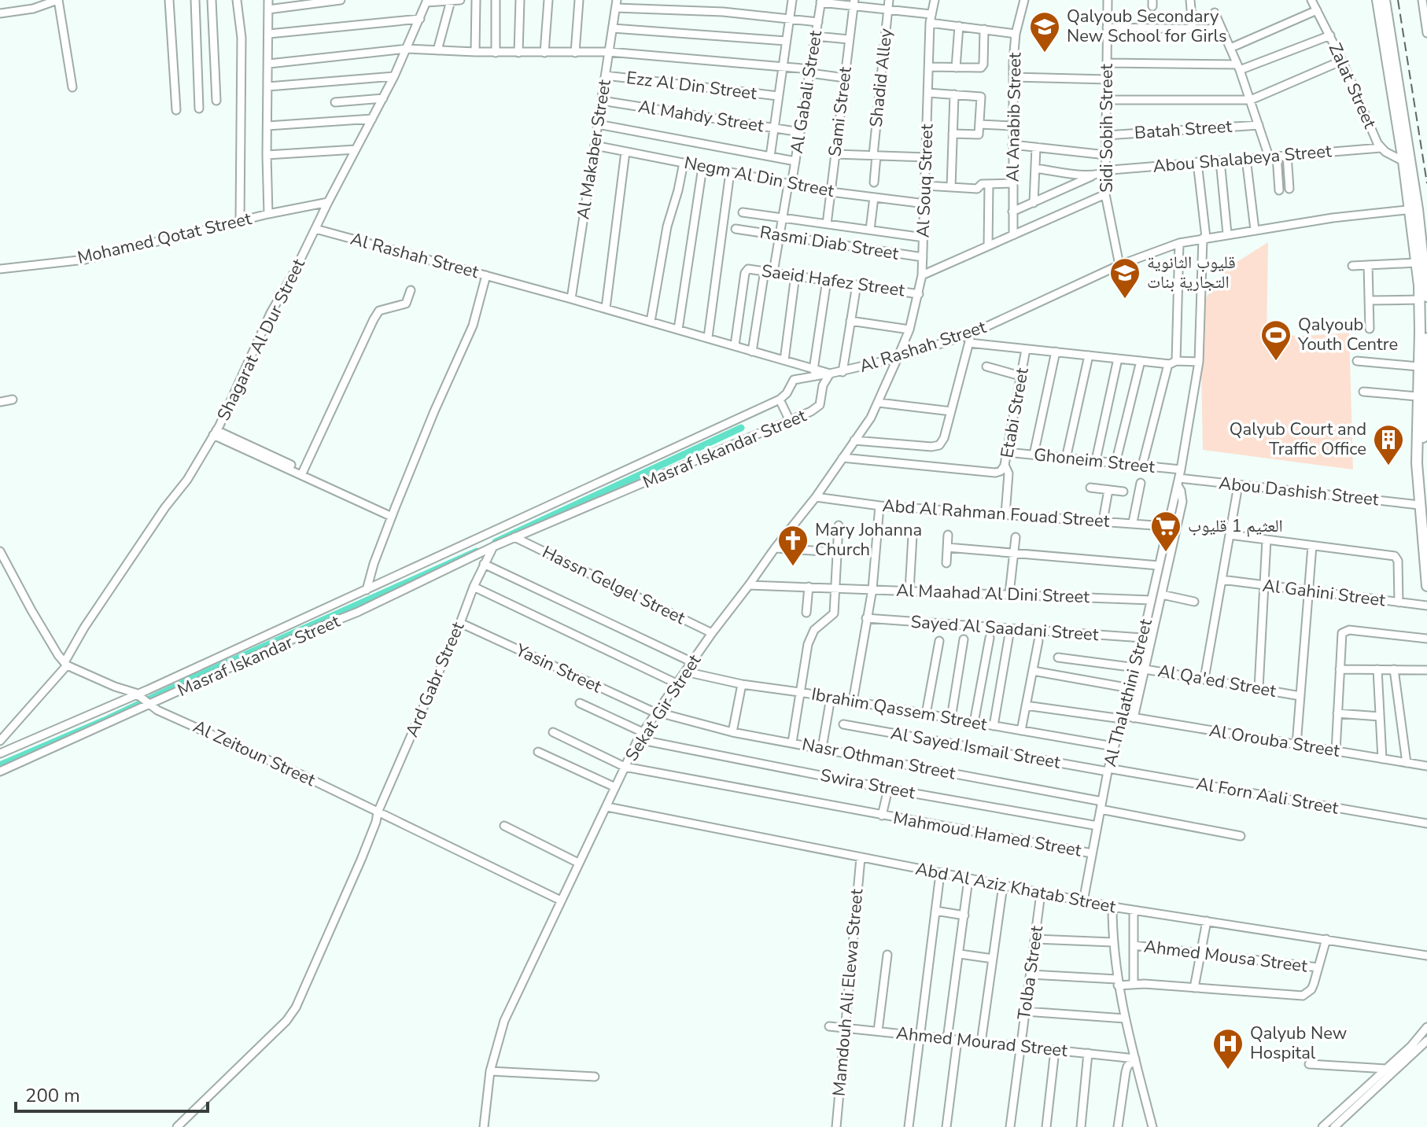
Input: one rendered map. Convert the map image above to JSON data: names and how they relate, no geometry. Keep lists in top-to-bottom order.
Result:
{
  "streets": {
    "street": [
      "Shadid Alley",
      "Ezz Al Din Street",
      "Zalat Street",
      "Al Gabali Street",
      "Sami Street",
      "Al Mahdy Street",
      "Al Anabib Street",
      "Sidi Sobih Street",
      "Batah Street",
      "Al Makaber Street",
      "Abou Shalabeya Street",
      "Negm Al Din Street",
      "Al Souq Street",
      "Mohamed Qotat Street",
      "Rasmi Diab Street",
      "Al Rashah Street",
      "Saeid Hafez Street",
      "Shagarat Al Dur Street",
      "Etabi Street",
      "Masraf Iskandar Street",
      "Ghoneim Street",
      "Abou Dashish Street",
      "Abd Al Rahman Fouad Street",
      "Hassn Gelgel Street",
      "Al Gahini Street",
      "Al Maahad Al Dini Street",
      "Sayed Al Saadani Street",
      "Yasin Street",
      "Ard Gabr Street",
      "Al Qa'ed Street",
      "Al Thalathini Street",
      "Sekat Gir Street",
      "Ibrahim Qassem Street",
      "Al Orouba Street",
      "Al Sayed Ismail Street",
      "Al Zeitoun Street",
      "Nasr Othman Street",
      "Swira Street",
      "Al Forn Aali Street",
      "Mahmoud Hamed Street",
      "Abd Al Aziz Khatab Street",
      "Ahmed Mousa Street",
      "Tolba Street",
      "Mamdouh Ali Elewa Street",
      "Ahmed Mourad Street"
    ]
  },
  "crossings": [
    ["Ezz Al Din Street", "Al Makaber Street"],
    ["Zalat Street", "Abou Shalabeya Street"],
    ["Al Gabali Street", "Al Mahdy Street"],
    ["Al Gabali Street", "Negm Al Din Street"],
    ["Al Gabali Street", "Rasmi Diab Street"],
    ["Al Gabali Street", "Saeid Hafez Street"],
    ["Sami Street", "Negm Al Din Street"],
    ["Al Mahdy Street", "Al Makaber Street"],
    ["Sidi Sobih Street", "Batah Street"],
    ["Sidi Sobih Street", "Abou Shalabeya Street"],
    ["Sidi Sobih Street", "Al Rashah Street"],
    ["Al Makaber Street", "Negm Al Din Street"],
    ["Al Makaber Street", "Al Rashah Street"],
    ["Abou Shalabeya Street", "Al Thalathini Street"],
    ["Negm Al Din Street", "Al Souq Street"],
    ["Al Souq Street", "Rasmi Diab Street"],
    ["Al Souq Street", "Al Rashah Street"],
    ["Al Souq Street", "Saeid Hafez Street"],
    ["Al Souq Street", "Sekat Gir Street"],
    ["Mohamed Qotat Street", "Shagarat Al Dur Street"],
    ["Al Rashah Street", "Saeid Hafez Street"],
    ["Al Rashah Street", "Shagarat Al Dur Street"],
    ["Al Rashah Street", "Masraf Iskandar Street"],
    ["Al Rashah Street", "Al Thalathini Street"],
    ["Al Rashah Street", "Sekat Gir Street"],
    ["Shagarat Al Dur Street", "Al Zeitoun Street"],
    ["Etabi Street", "Ghoneim Street"],
    ["Etabi Street", "Abd Al Rahman Fouad Street"],
    ["Masraf Iskandar Street", "Hassn Gelgel Street"],
    ["Masraf Iskandar Street", "Ard Gabr Street"],
    ["Masraf Iskandar Street", "Al Zeitoun Street"],
    ["Ghoneim Street", "Al Thalathini Street"],
    ["Abou Dashish Street", "Al Thalathini Street"],
    ["Abd Al Rahman Fouad Street", "Al Thalathini Street"],
    ["Abd Al Rahman Fouad Street", "Sekat Gir Street"],
    ["Hassn Gelgel Street", "Sekat Gir Street"],
    ["Al Maahad Al Dini Street", "Al Thalathini Street"],
    ["Al Maahad Al Dini Street", "Sekat Gir Street"],
    ["Sayed Al Saadani Street", "Al Thalathini Street"],
    ["Yasin Street", "Ard Gabr Street"],
    ["Yasin Street", "Sekat Gir Street"],
    ["Yasin Street", "Nasr Othman Street"],
    ["Ard Gabr Street", "Al Zeitoun Street"],
    ["Al Qa'ed Street", "Al Thalathini Street"],
    ["Al Thalathini Street", "Ibrahim Qassem Street"],
    ["Al Thalathini Street", "Al Orouba Street"],
    ["Al Thalathini Street", "Al Sayed Ismail Street"],
    ["Al Thalathini Street", "Nasr Othman Street"],
    ["Al Thalathini Street", "Swira Street"],
    ["Al Thalathini Street", "Al Forn Aali Street"],
    ["Al Thalathini Street", "Mahmoud Hamed Street"],
    ["Al Thalathini Street", "Abd Al Aziz Khatab Street"],
    ["Sekat Gir Street", "Ibrahim Qassem Street"],
    ["Sekat Gir Street", "Al Zeitoun Street"],
    ["Sekat Gir Street", "Nasr Othman Street"],
    ["Sekat Gir Street", "Swira Street"],
    ["Sekat Gir Street", "Mahmoud Hamed Street"],
    ["Sekat Gir Street", "Abd Al Aziz Khatab Street"],
    ["Al Sayed Ismail Street", "Al Forn Aali Street"],
    ["Abd Al Aziz Khatab Street", "Tolba Street"],
    ["Abd Al Aziz Khatab Street", "Mamdouh Ali Elewa Street"],
    ["Tolba Street", "Ahmed Mourad Street"],
    ["Mamdouh Ali Elewa Street", "Ahmed Mourad Street"]
  ],
  "places": {
    "school or university": ["Qalyoub Secondary New School for Girls", "قليوب الثانوية التجارية بنات"],
    "sports": ["Qalyoub Youth Centre"],
    "building": ["Qalyub Court and Traffic Office"],
    "supermarket": ["العثيم 1 قليوب"],
    "church": ["Mary Johanna Church"],
    "hospital": ["Qalyub New Hospital"]
  },
  "scale_bar": "200 m"
}
